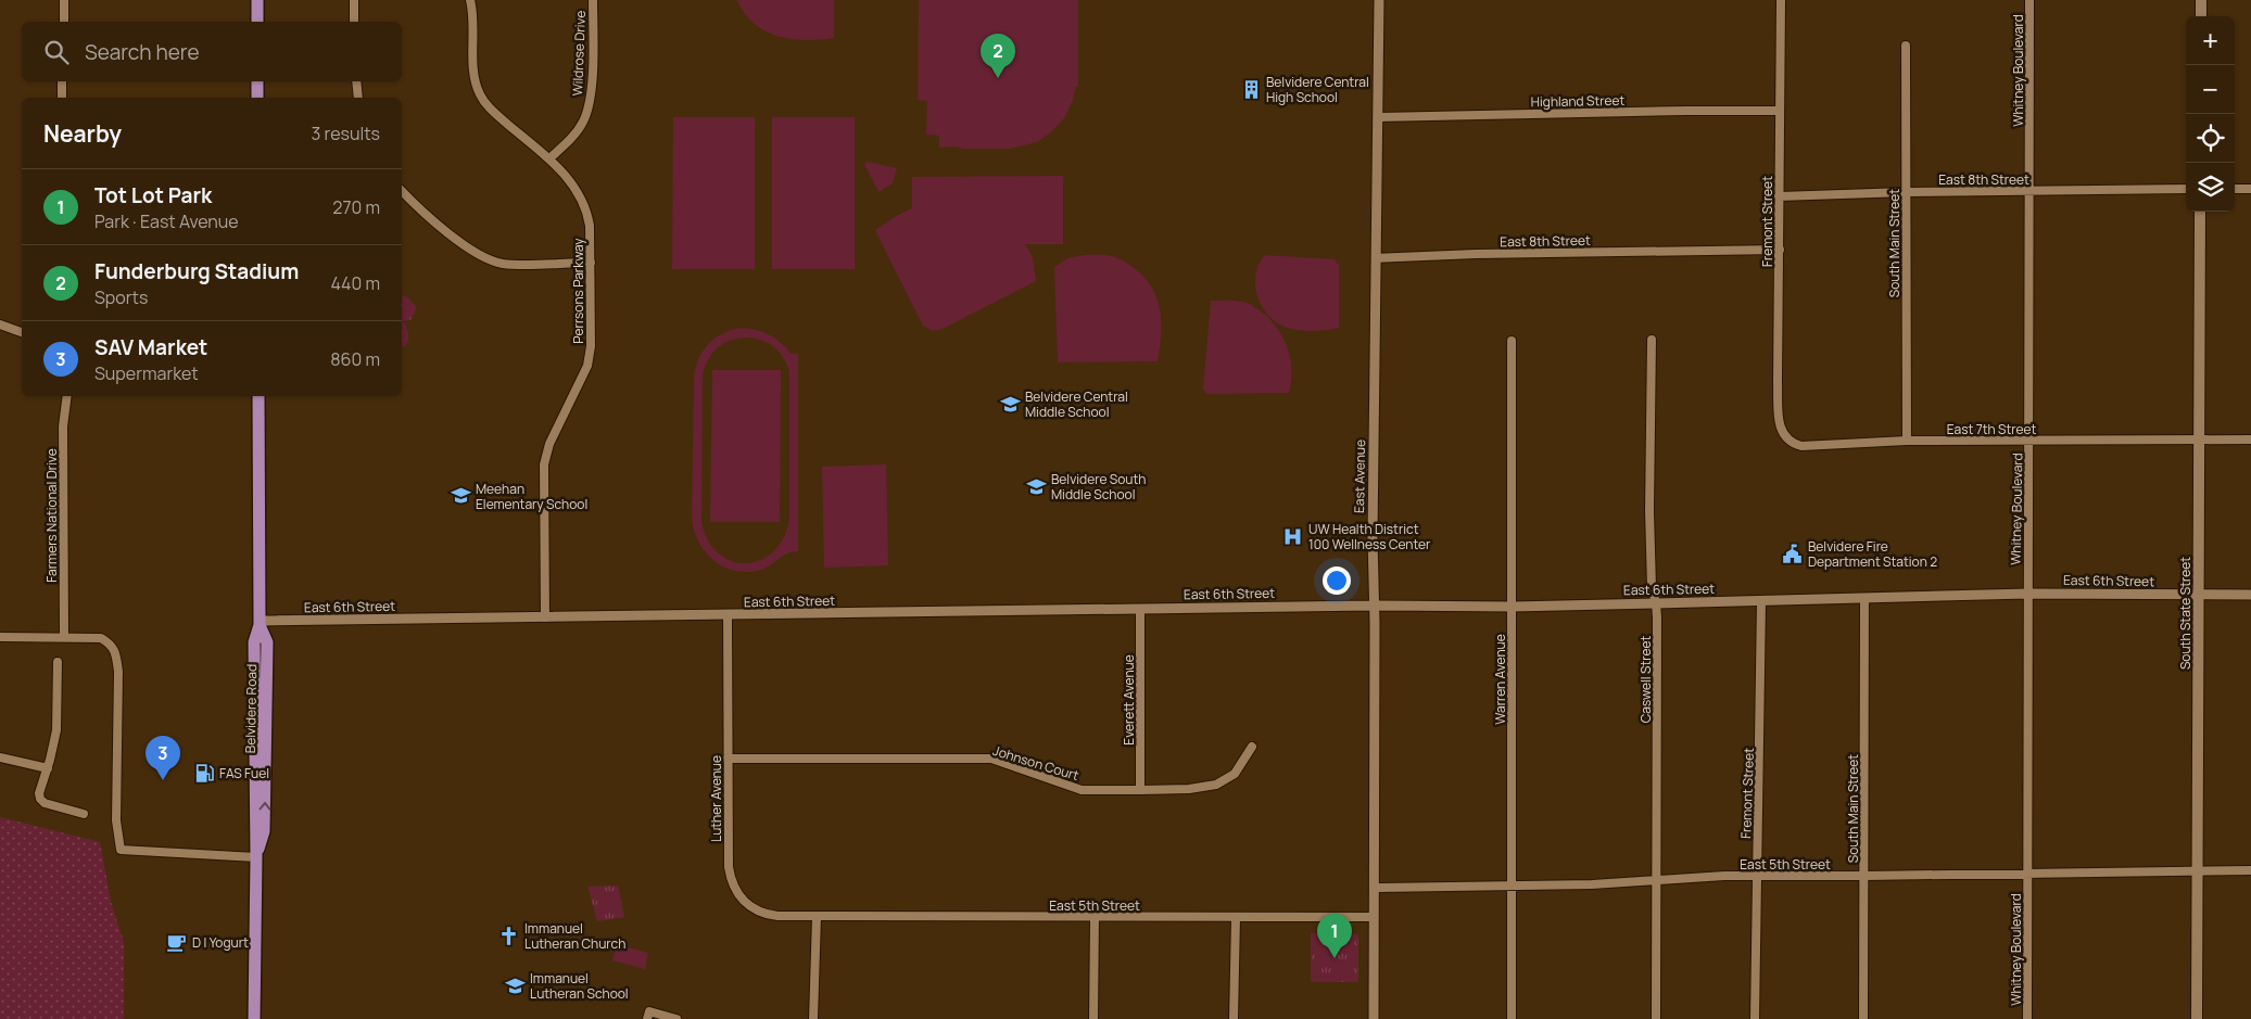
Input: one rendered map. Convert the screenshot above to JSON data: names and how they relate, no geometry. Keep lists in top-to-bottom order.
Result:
{
  "streets": {
    "main road": ["South State Street", "Belvidere Road"],
    "street": [
      "Wildrose Drive",
      "Whitney Boulevard",
      "Highland Street",
      "East 8th Street",
      "Fremont Street",
      "South Main Street",
      "Perrsons Parkway",
      "East 7th Street",
      "East Avenue",
      "Farmers National Drive",
      "East 6th Street",
      "Warren Avenue",
      "Caswell Street",
      "Everett Avenue",
      "Johnson Court",
      "Luther Avenue",
      "East 5th Street"
    ]
  },
  "crossings": [
    ["Wildrose Drive", "Perrsons Parkway"],
    ["Whitney Boulevard", "East 8th Street"],
    ["Whitney Boulevard", "East 7th Street"],
    ["Whitney Boulevard", "East 6th Street"],
    ["Whitney Boulevard", "East 5th Street"],
    ["Highland Street", "Fremont Street"],
    ["Highland Street", "East Avenue"],
    ["East 8th Street", "Fremont Street"],
    ["East 8th Street", "South Main Street"],
    ["East 8th Street", "East Avenue"],
    ["Fremont Street", "East 7th Street"],
    ["Fremont Street", "East 6th Street"],
    ["Fremont Street", "East 5th Street"],
    ["South Main Street", "East 7th Street"],
    ["South Main Street", "East 6th Street"],
    ["South Main Street", "East 5th Street"],
    ["Perrsons Parkway", "East 6th Street"],
    ["East 7th Street", "South State Street"],
    ["East Avenue", "East 6th Street"],
    ["East Avenue", "East 5th Street"],
    ["East 6th Street", "South State Street"],
    ["East 6th Street", "Warren Avenue"],
    ["East 6th Street", "Caswell Street"],
    ["East 6th Street", "Everett Avenue"],
    ["East 6th Street", "Belvidere Road"],
    ["East 6th Street", "Luther Avenue"],
    ["South State Street", "East 5th Street"],
    ["Warren Avenue", "East 5th Street"],
    ["Caswell Street", "East 5th Street"],
    ["Everett Avenue", "Johnson Court"],
    ["Johnson Court", "Luther Avenue"],
    ["Luther Avenue", "East 5th Street"]
  ],
  "places": {
    "building": ["Belvidere Central High School"],
    "school or university": [
      "Belvidere Central Middle School",
      "Belvidere South Middle School",
      "Meehan Elementary School",
      "Immanuel Lutheran School"
    ],
    "hospital": ["UW Health District 100 Wellness Center"],
    "public building": ["Belvidere Fire Department Station 2"],
    "fuel station": ["FAS Fuel"],
    "church": ["Immanuel Lutheran Church"],
    "cafe": ["D I Yogurt"]
  },
  "page": {
    "map_buttons": ["+", "−"],
    "search": "Search here",
    "pins": ["2", "3", "1"],
    "heading": ["Nearby", "3 results"],
    "list": [
      {
        "mark": "1",
        "name": "Tot Lot Park",
        "note": "Park · East Avenue",
        "value": "270 m"
      },
      {
        "mark": "2",
        "name": "Funderburg Stadium",
        "note": "Sports",
        "value": "440 m"
      },
      {
        "mark": "3",
        "name": "SAV Market",
        "note": "Supermarket",
        "value": "860 m"
      }
    ]
  }
}
